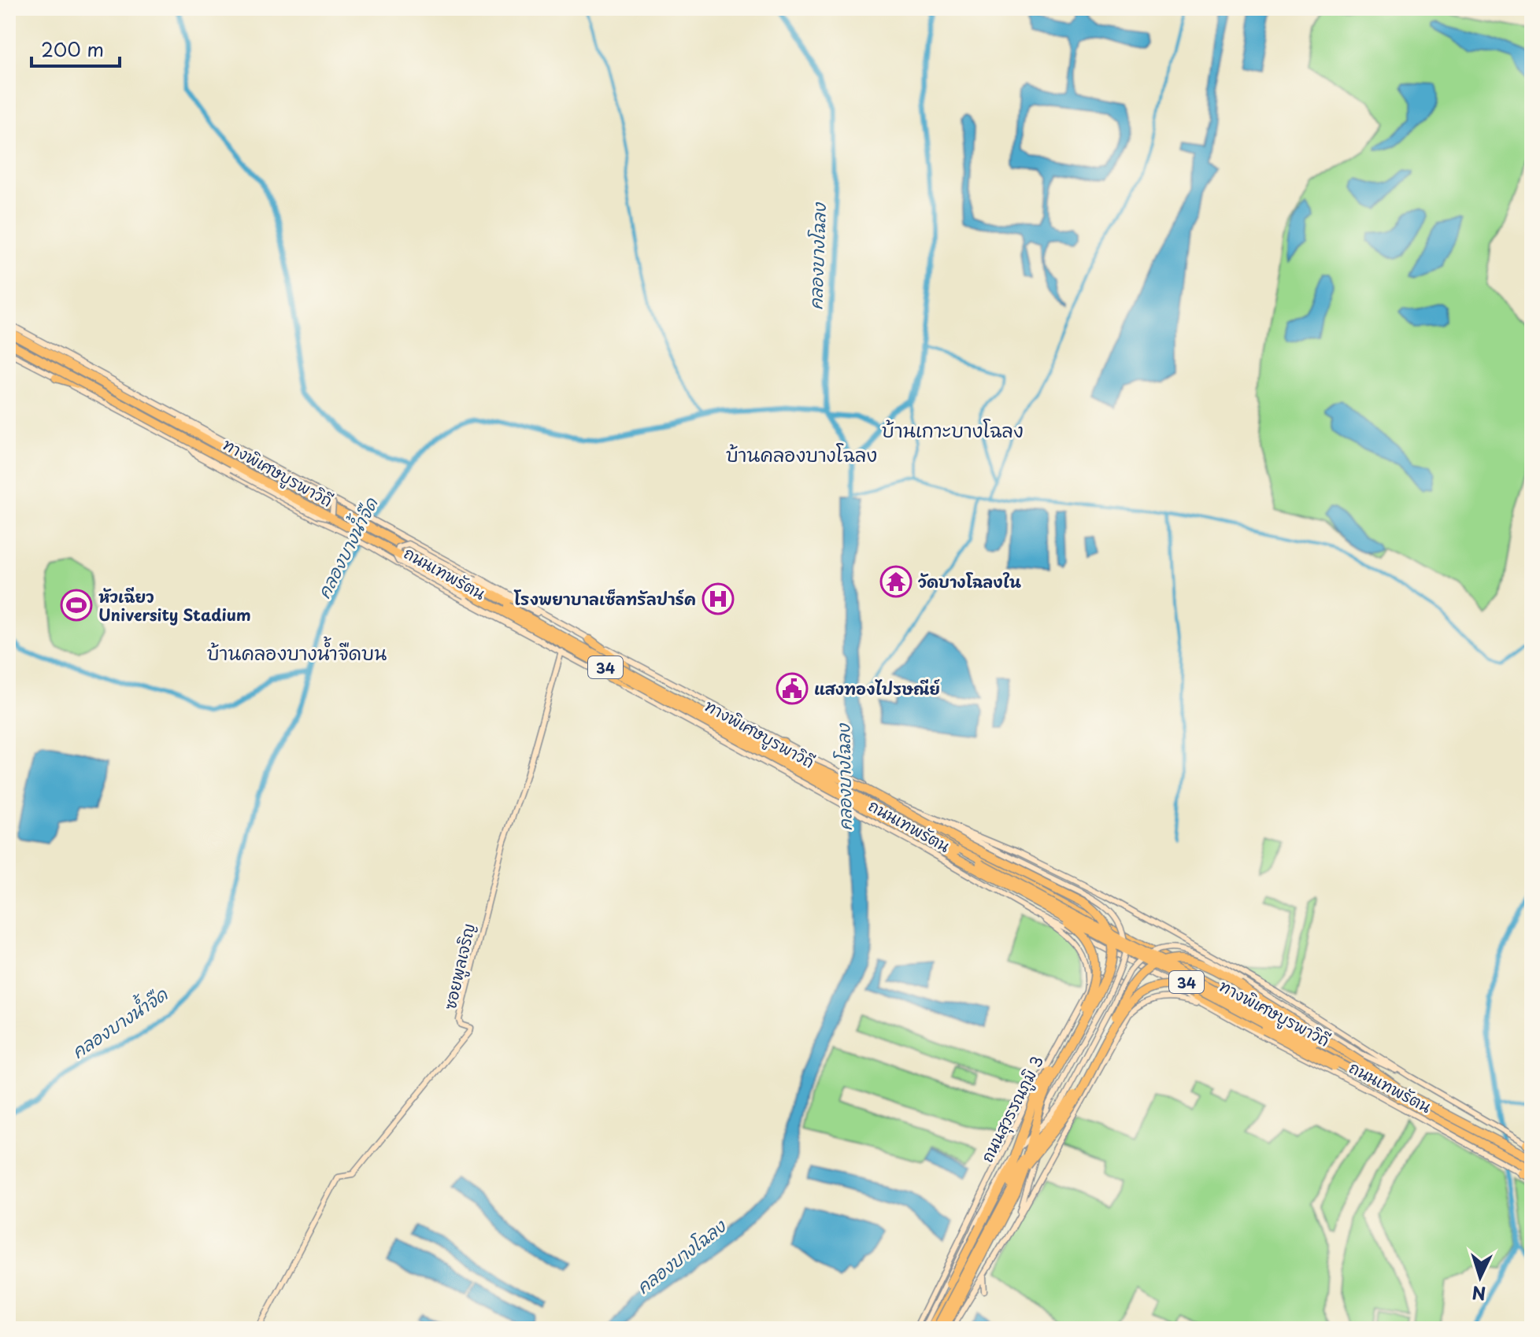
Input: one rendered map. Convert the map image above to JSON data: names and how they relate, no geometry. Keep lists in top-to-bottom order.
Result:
{
  "streets": {
    "highway": ["ทางพิเศษบูรพาวิถี", "ถนนเทพรัตน", "34"],
    "main road": ["ซอยพูลเจริญ", "ถนนสุวรรณภูมิ 3"]
  },
  "crossings": [
    ["ทางพิเศษบูรพาวิถี", "ถนนเทพรัตน"],
    ["ถนนเทพรัตน", "ซอยพูลเจริญ"]
  ],
  "districts": ["บ้านเกาะบางโฉลง", "บ้านคลองบางโฉลง", "บ้านคลองบางน้ำจืดบน"],
  "water": ["คลองบางโฉลง", "คลองบางน้ำจืด"],
  "places": {
    "temple": ["วัดบางโฉลงใน"],
    "hospital": ["โรงพยาบาลเซ็ลทรัลปาร์ค"],
    "sports": ["หัวเฉียว University Stadium"],
    "public building": ["แสงทองไปรษณีย์"]
  },
  "scale_bar": "200 m",
  "north": "bottom"
}
